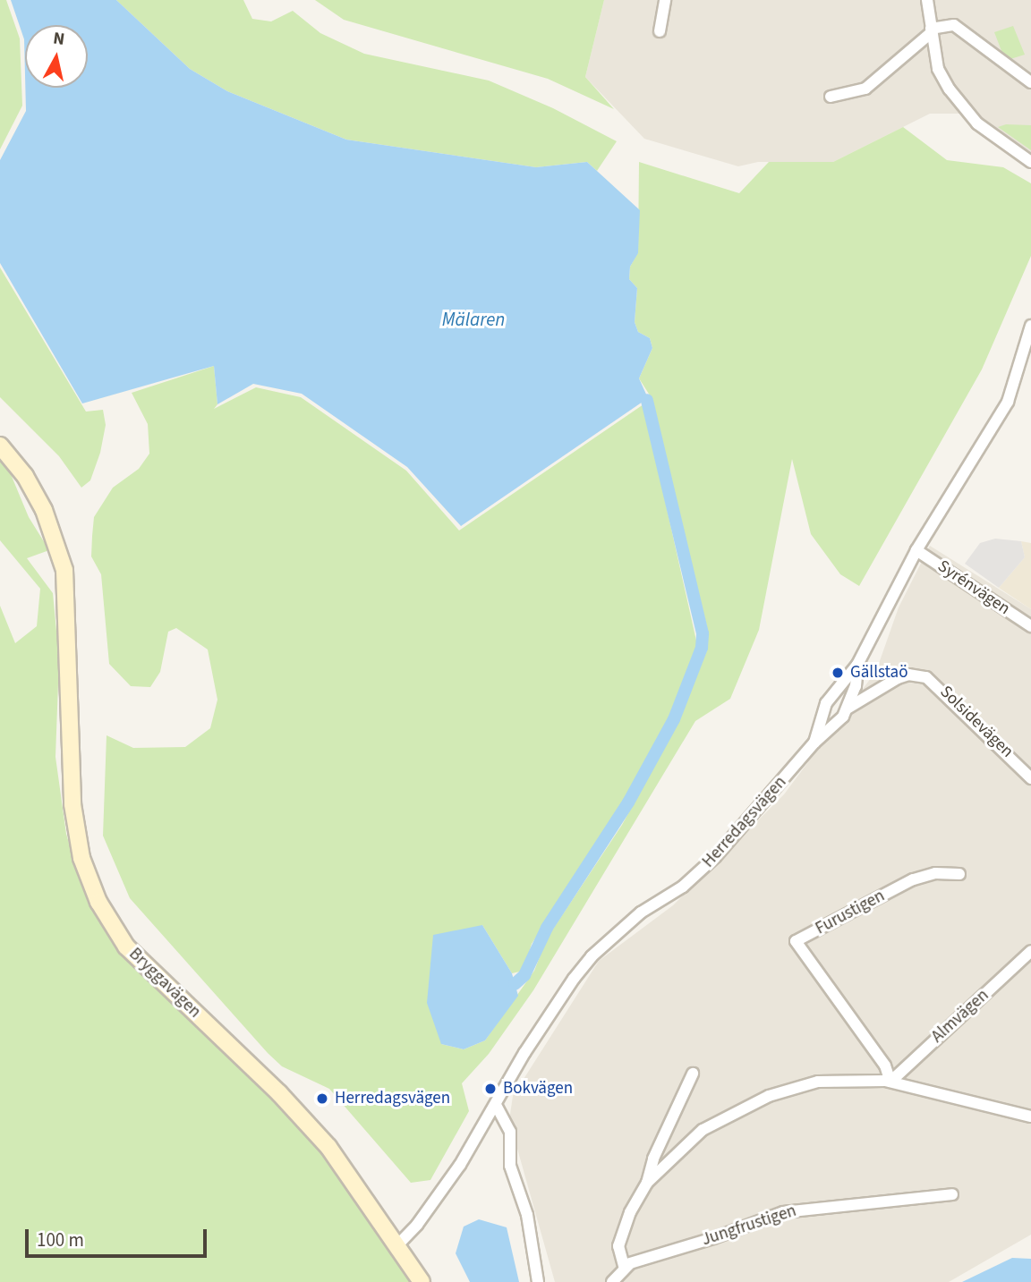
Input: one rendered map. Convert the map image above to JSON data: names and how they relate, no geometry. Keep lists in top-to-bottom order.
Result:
{
  "streets": {
    "main road": ["Bryggavägen"],
    "street": [
      "Syrénvägen",
      "Solsidevägen",
      "Herredagsvägen",
      "Furustigen",
      "Almvägen",
      "Jungfrustigen"
    ]
  },
  "crossings": [
    ["Syrénvägen", "Herredagsvägen"],
    ["Solsidevägen", "Herredagsvägen"],
    ["Herredagsvägen", "Bryggavägen"],
    ["Furustigen", "Almvägen"]
  ],
  "water": ["Mälaren"],
  "places": ["Gällstaö", "Bokvägen", "Herredagsvägen"],
  "scale_bar": "100 m",
  "north": "top"
}
